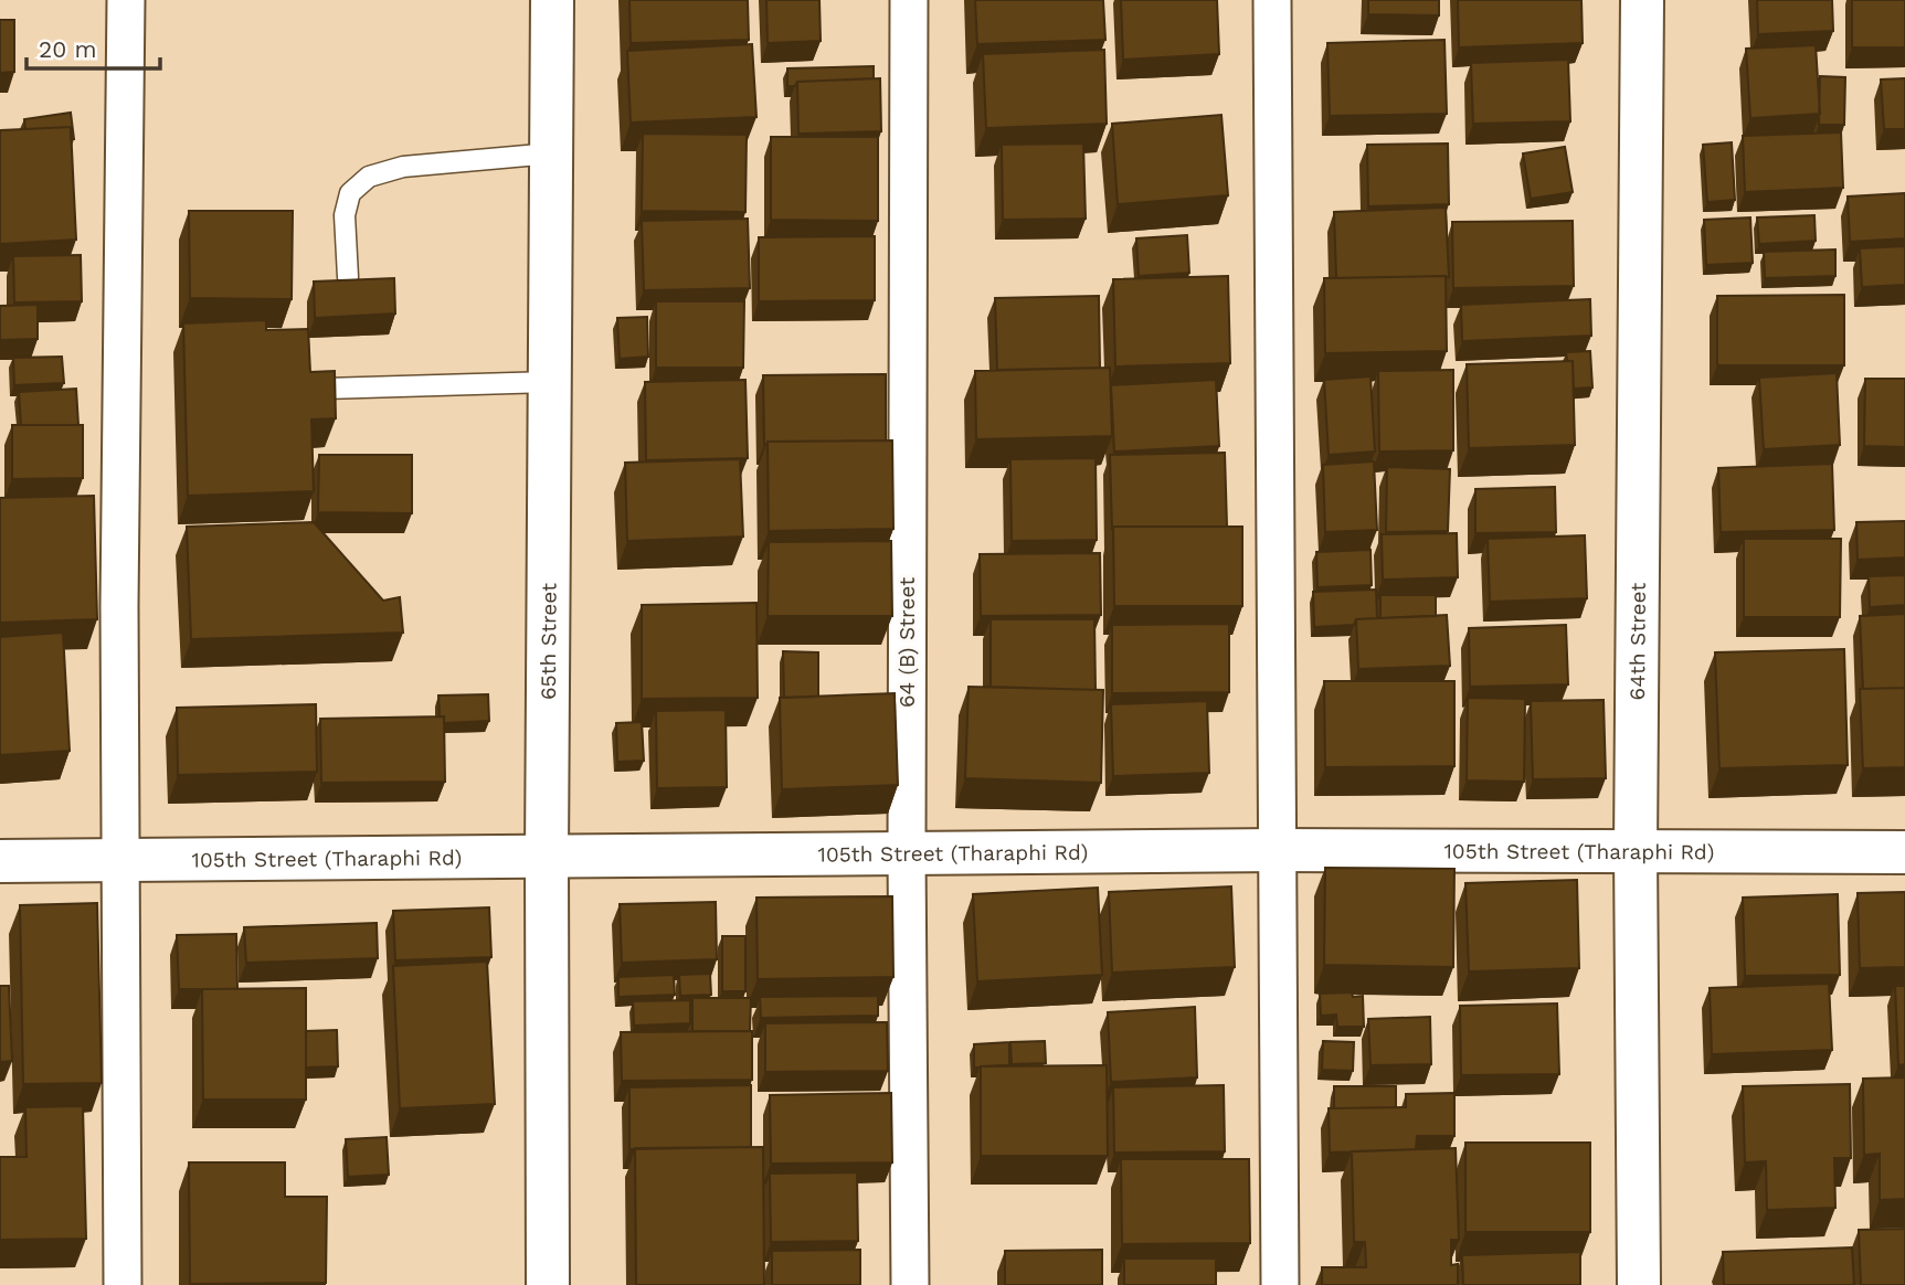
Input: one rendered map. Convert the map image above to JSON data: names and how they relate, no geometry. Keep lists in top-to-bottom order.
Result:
{
  "streets": {
    "street": [
      "65th Street",
      "64 (B) Street",
      "64th Street",
      "105th Street (Tharaphi Rd)"
    ]
  },
  "crossings": [
    ["65th Street", "105th Street (Tharaphi Rd)"],
    ["64 (B) Street", "105th Street (Tharaphi Rd)"],
    ["64th Street", "105th Street (Tharaphi Rd)"]
  ],
  "scale_bar": "20 m"
}
